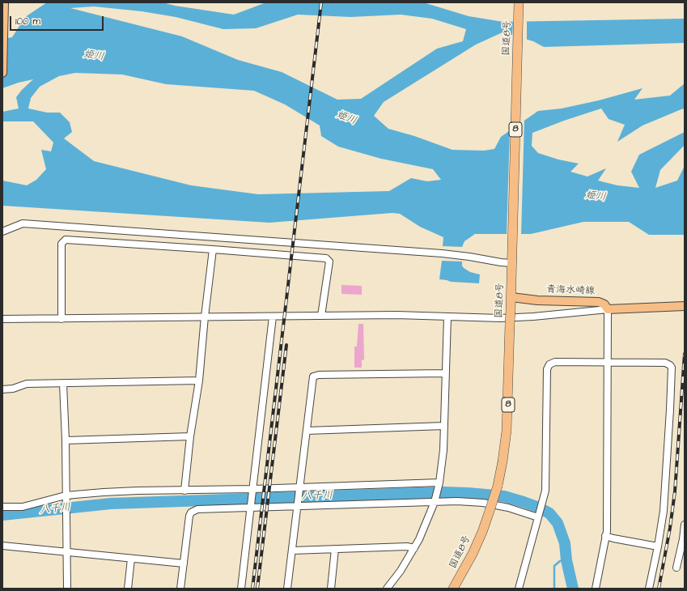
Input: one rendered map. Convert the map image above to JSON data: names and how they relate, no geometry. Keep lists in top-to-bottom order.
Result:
{
  "streets": {
    "highway": ["国道8号", "8"],
    "main road": ["青海水崎線"]
  },
  "crossings": [
    ["国道8号", "青海水崎線"]
  ],
  "water": ["姫川", "八千川"],
  "scale_bar": "100 m"
}
